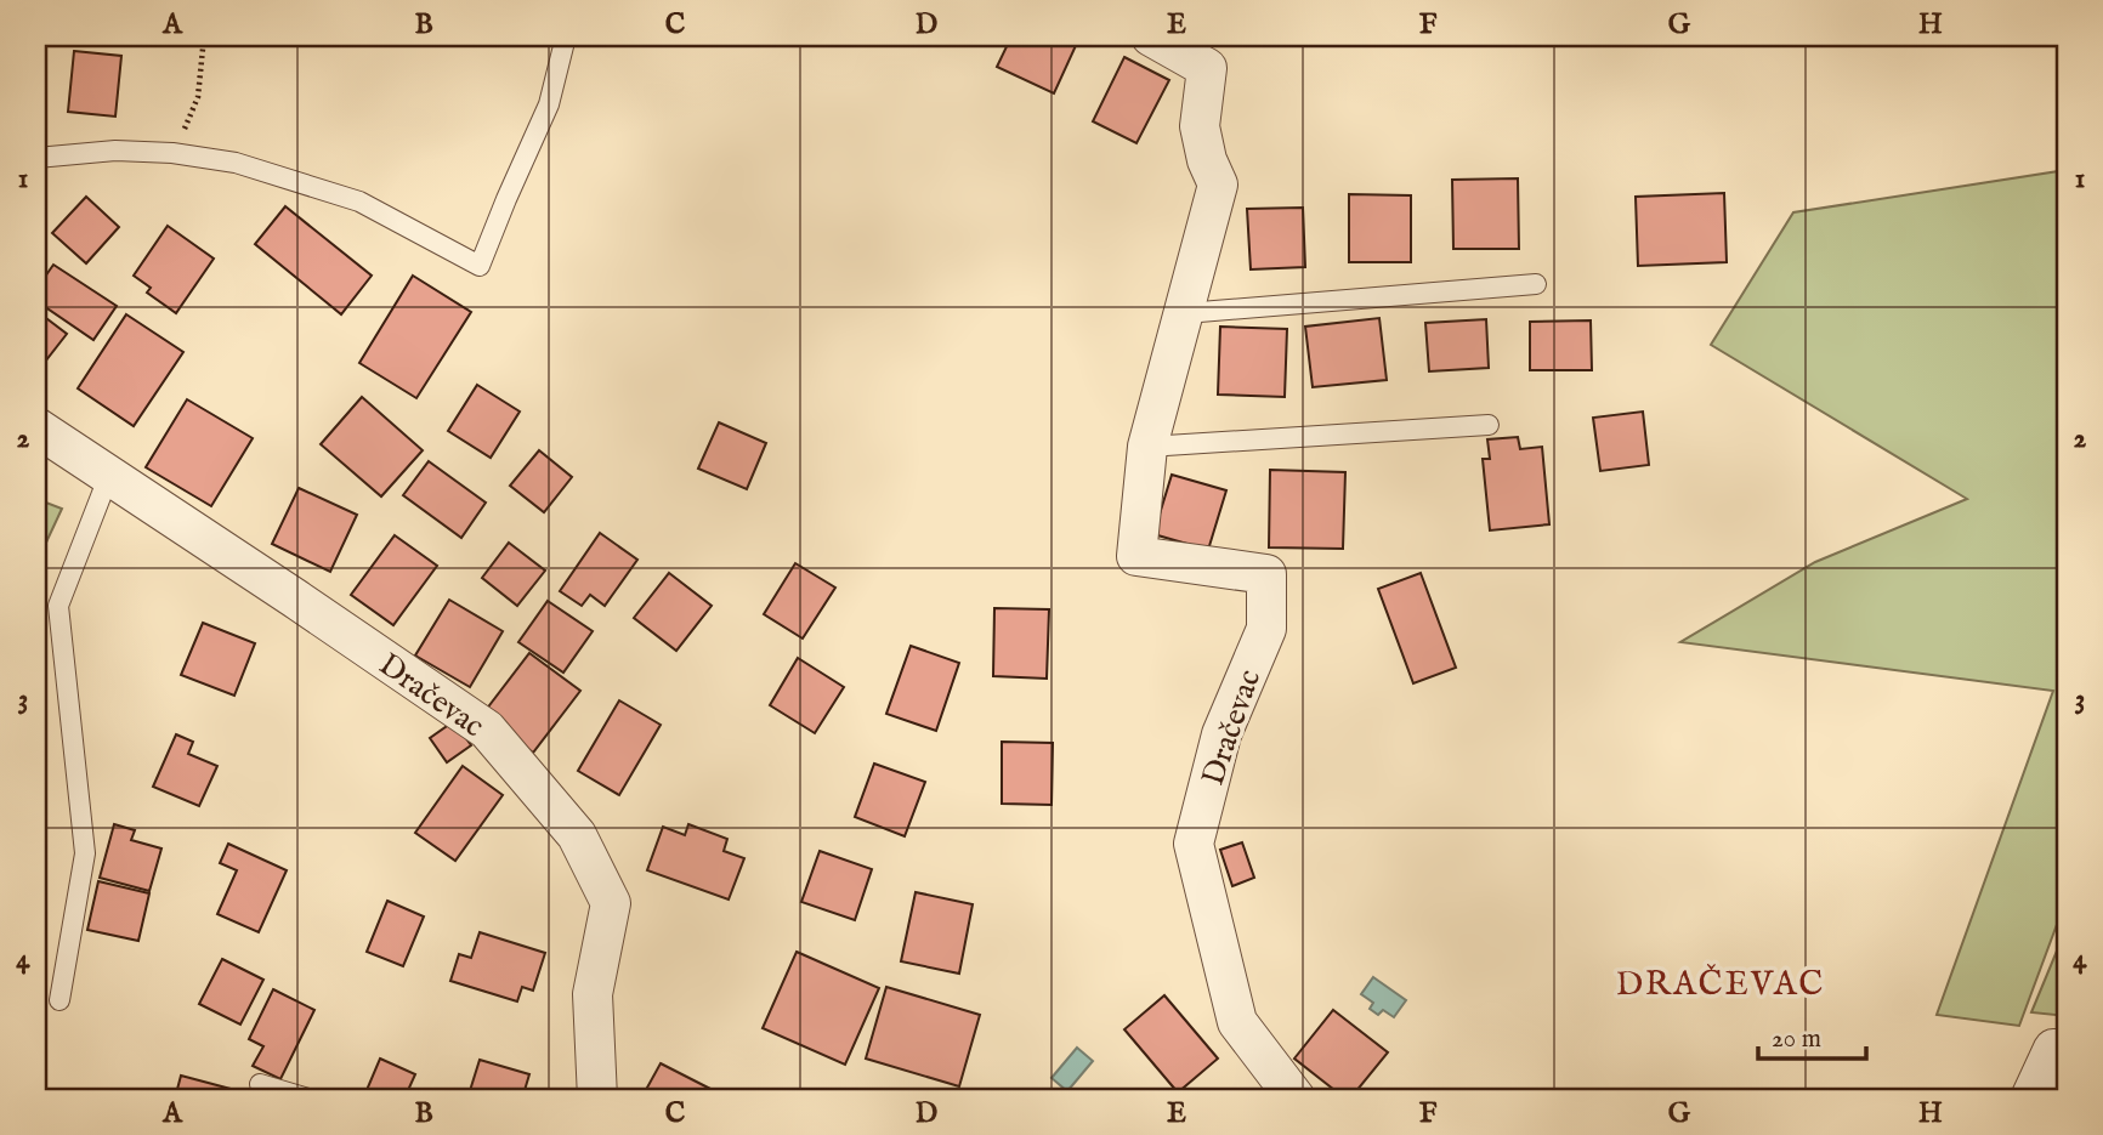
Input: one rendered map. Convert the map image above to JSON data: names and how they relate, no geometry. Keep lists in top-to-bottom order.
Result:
{
  "streets": {
    "street": ["Dračevac"]
  },
  "districts": ["DRAČEVAC"],
  "scale_bar": "20 m",
  "grid": {
    "columns": [
      "A",
      "B",
      "C",
      "D",
      "E",
      "F",
      "G",
      "H"
    ],
    "rows": [
      "1",
      "2",
      "3",
      "4"
    ]
  }
}
